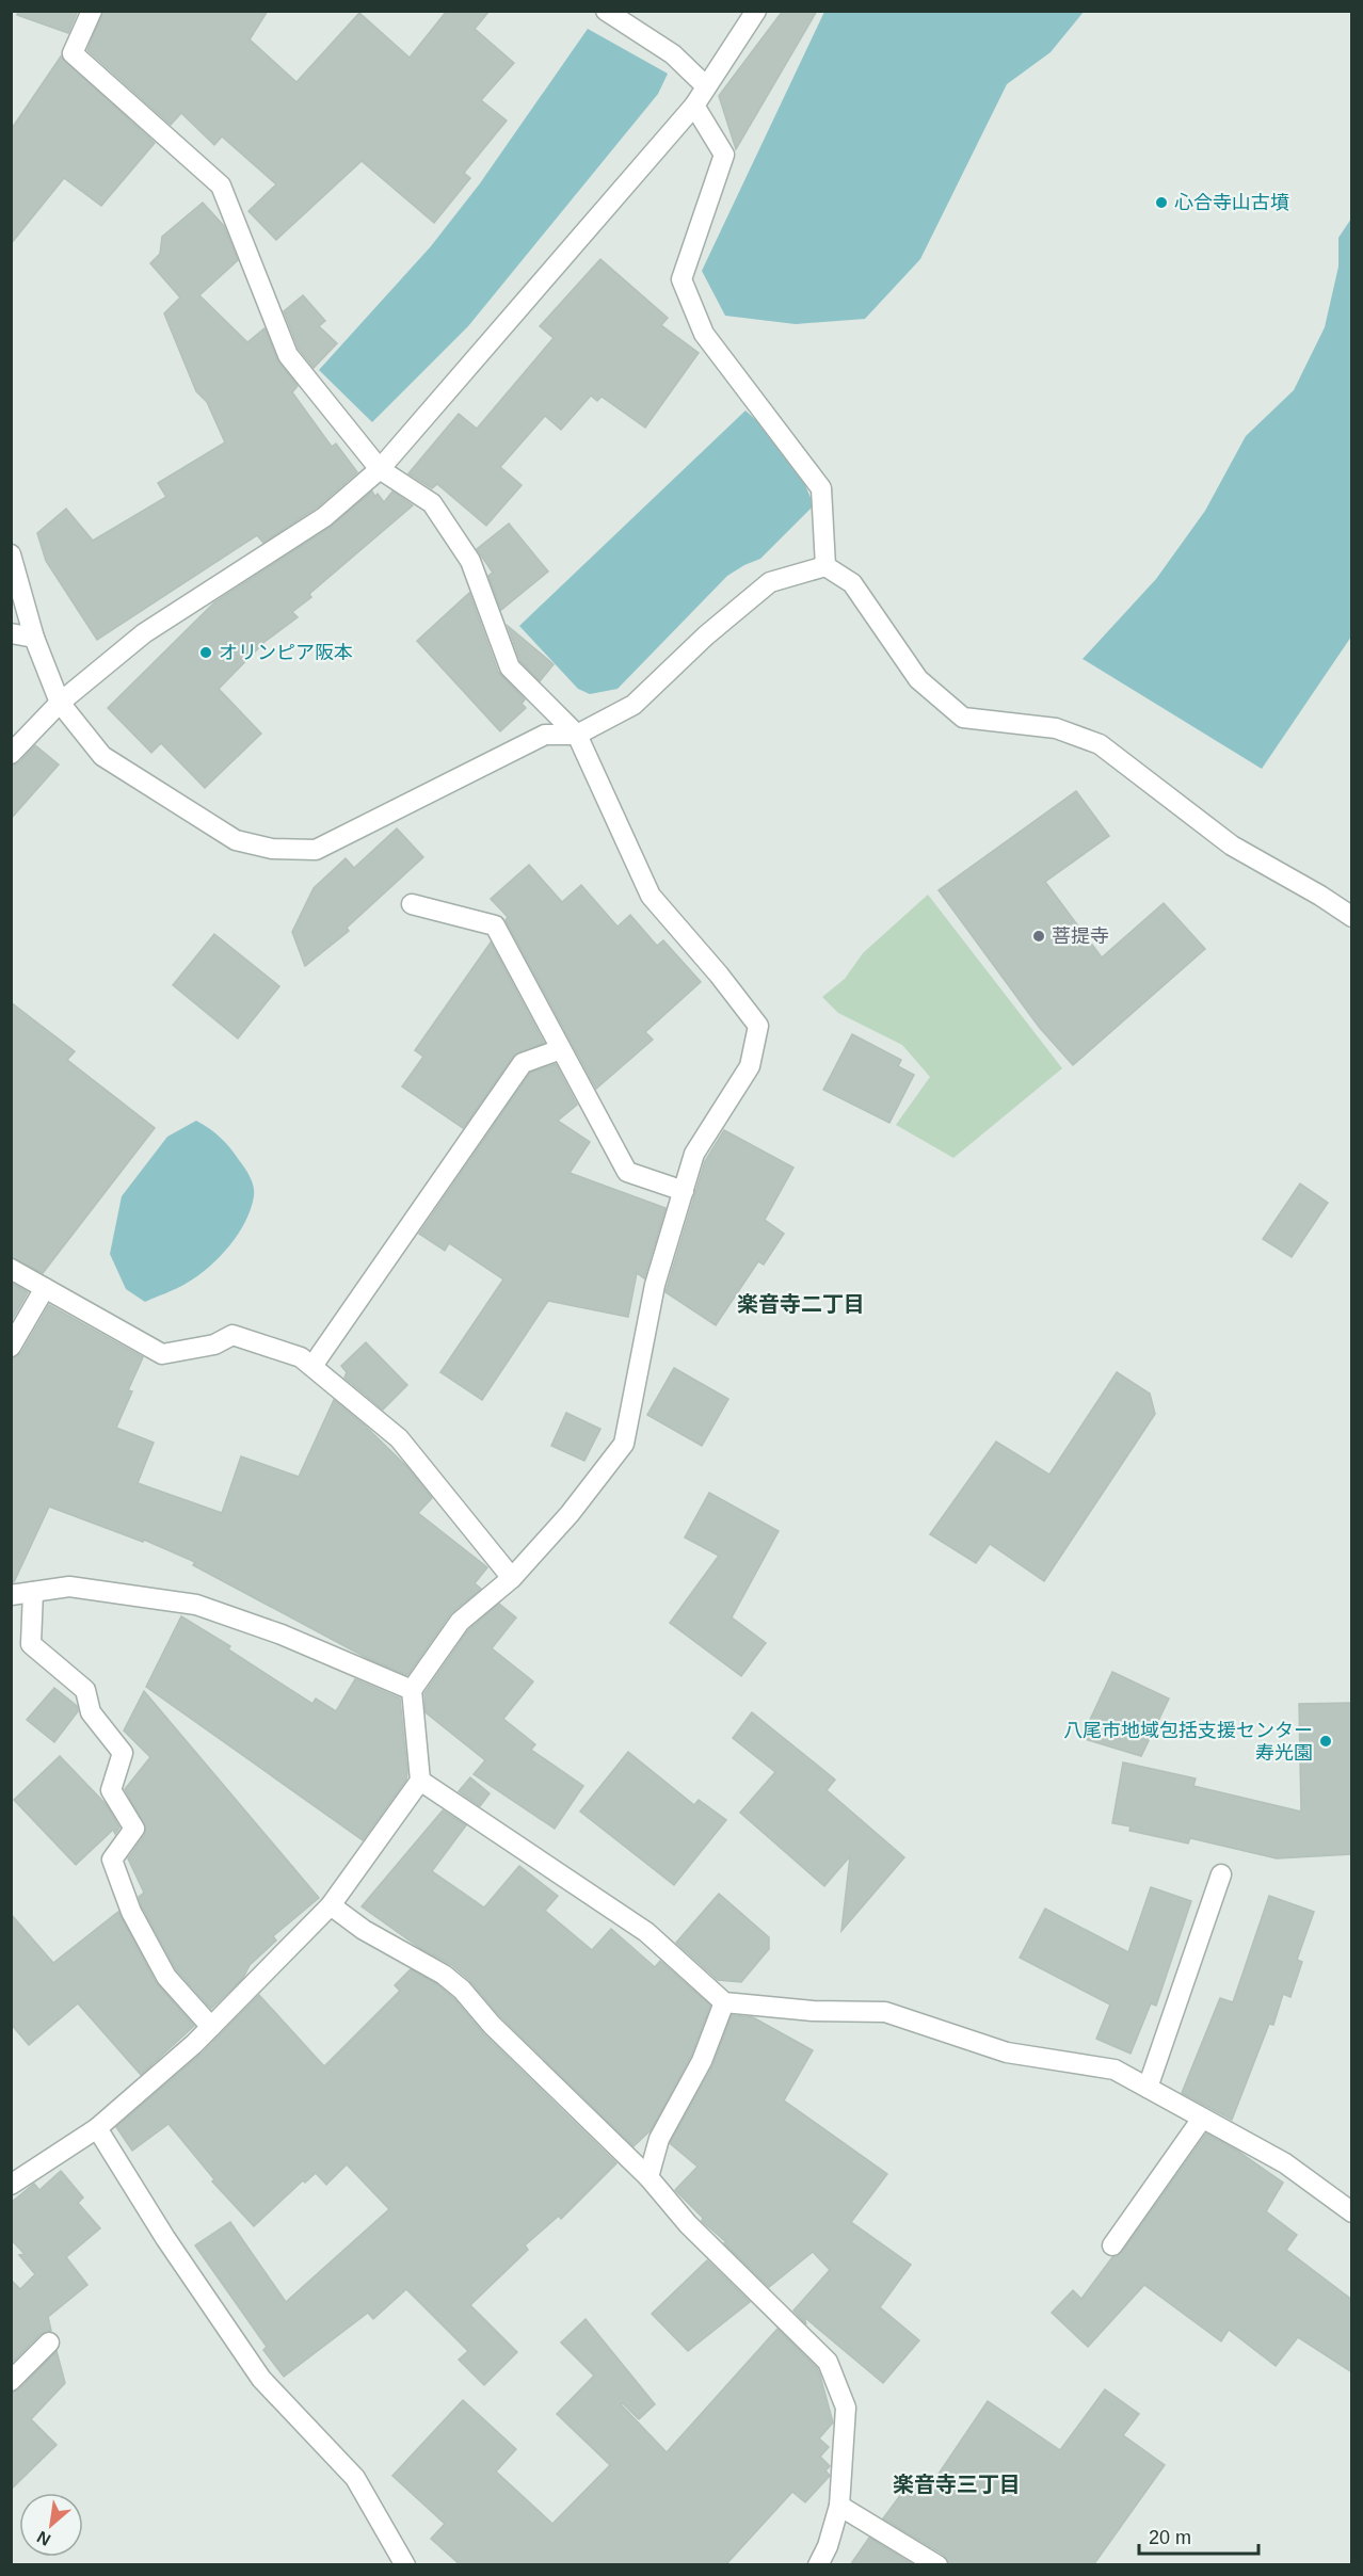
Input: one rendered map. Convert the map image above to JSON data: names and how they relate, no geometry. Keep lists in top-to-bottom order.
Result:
{
  "districts": ["楽音寺二丁目", "楽音寺三丁目"],
  "places": [
    "心合寺山古墳",
    "オリンピア阪本",
    "菩提寺",
    "八尾市地域包括支援センター 寿光園"
  ],
  "scale_bar": "20 m",
  "north": "bottom left"
}
